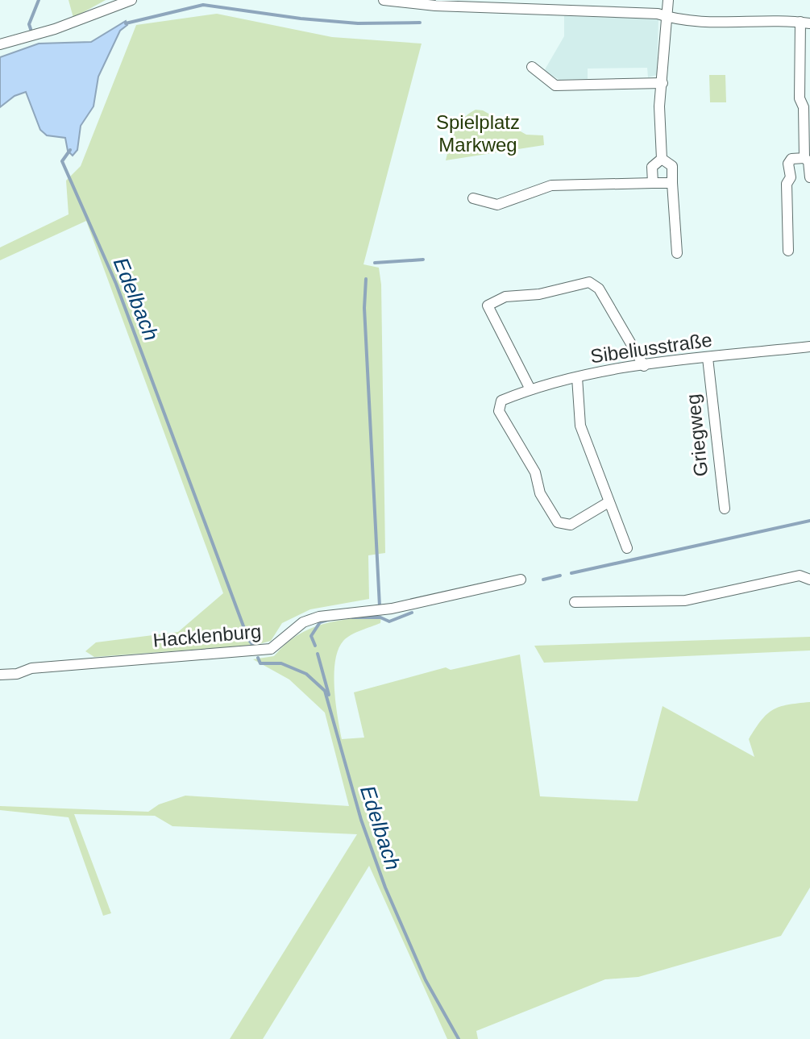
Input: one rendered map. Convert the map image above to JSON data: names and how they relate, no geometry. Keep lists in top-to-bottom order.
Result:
{
  "streets": {
    "street": ["Sibeliusstraße", "Griegweg", "Hacklenburg"]
  },
  "crossings": [
    ["Sibeliusstraße", "Griegweg"]
  ],
  "water": ["Edelbach"],
  "parks": ["Spielplatz Markweg"]
}
